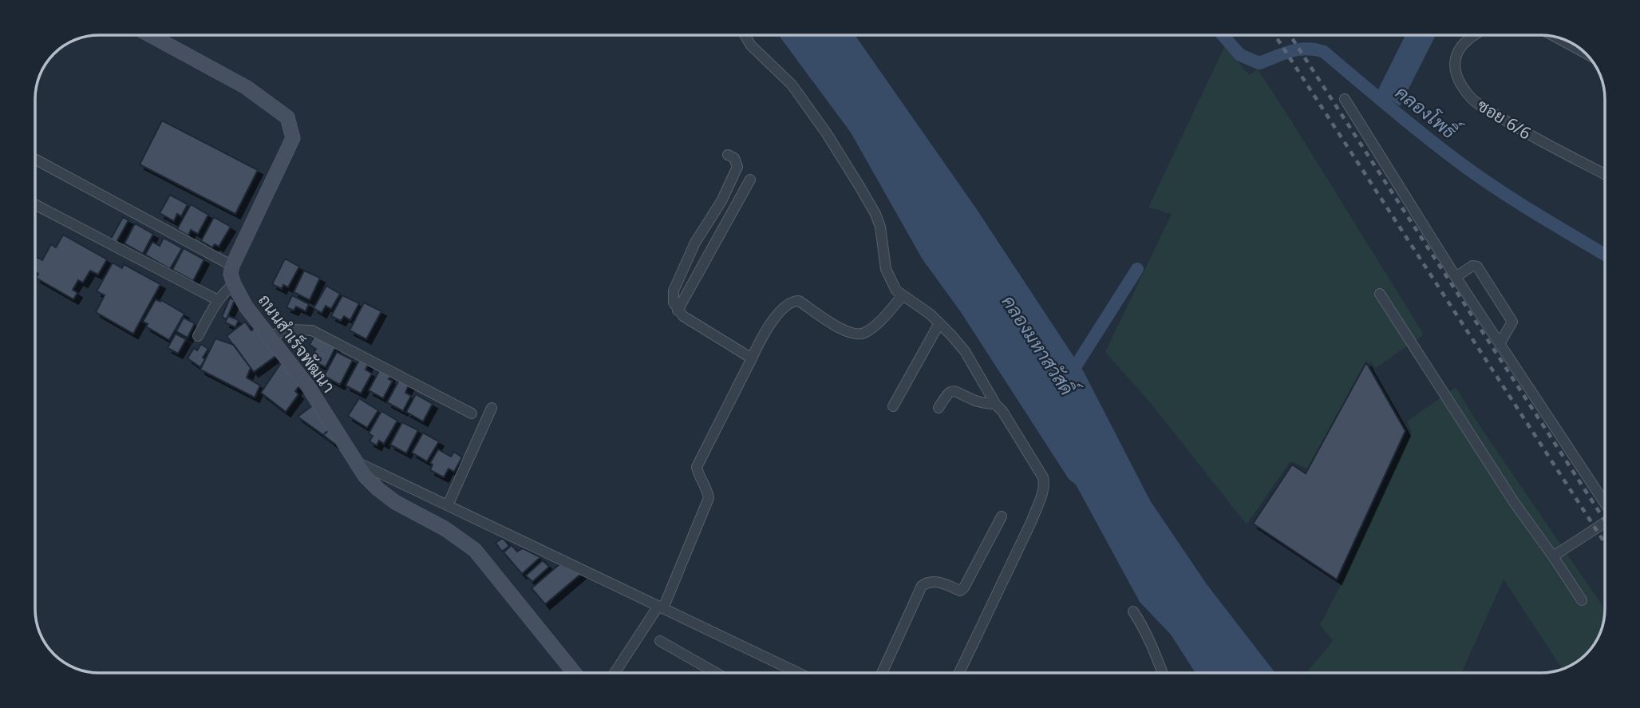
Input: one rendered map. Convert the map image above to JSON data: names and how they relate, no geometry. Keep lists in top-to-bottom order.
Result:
{
  "streets": {
    "street": ["ซอย 6/6", "ถนนสำเร็จพัฒนา"]
  },
  "water": ["คลองโพธิ์", "คลองมหาสวัสดิ์"]
}
